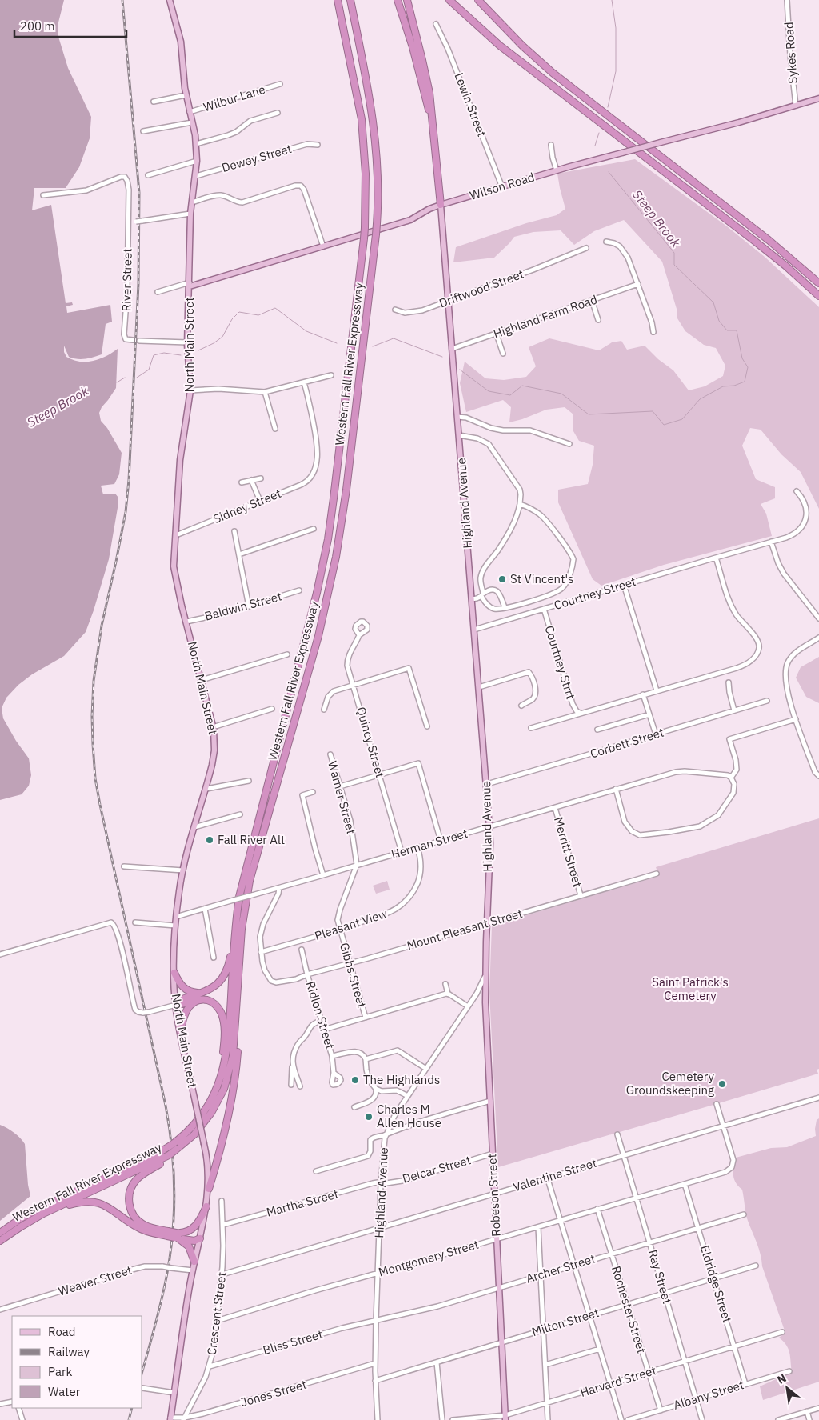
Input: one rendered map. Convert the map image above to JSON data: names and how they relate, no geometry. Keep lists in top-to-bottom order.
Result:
{
  "streets": {
    "highway": ["Western Fall River Expressway"],
    "main road": [
      "Wilson Road",
      "North Main Street",
      "Highland Avenue",
      "Robeson Street"
    ],
    "street": [
      "Sykes Road",
      "Wilbur Lane",
      "Lewin Street",
      "Dewey Street",
      "River Street",
      "Driftwood Street",
      "Highland Farm Road",
      "Sidney Street",
      "Courtney Street",
      "Baldwin Street",
      "Courtney Strrt",
      "Quincy Street",
      "Corbett Street",
      "Warner Street",
      "Herman Street",
      "Merritt Street",
      "Pleasant View",
      "Mount Pleasant Street",
      "Gibbs Street",
      "Ridlon Street",
      "Delcar Street",
      "Valentine Street",
      "Martha Street",
      "Montgomery Street",
      "Archer Street",
      "Ray Street",
      "Weaver Street",
      "Eldridge Street",
      "Rochester Street",
      "Crescent Street",
      "Milton Street",
      "Bliss Street",
      "Harvard Street",
      "Jones Street",
      "Albany Street"
    ]
  },
  "crossings": [
    ["Sykes Road", "Wilson Road"],
    ["Wilbur Lane", "North Main Street"],
    ["Lewin Street", "Wilson Road"],
    ["Dewey Street", "North Main Street"],
    ["Wilson Road", "North Main Street"],
    ["Wilson Road", "Highland Avenue"],
    ["Driftwood Street", "Highland Avenue"],
    ["Highland Farm Road", "Highland Avenue"],
    ["North Main Street", "Sidney Street"],
    ["North Main Street", "Baldwin Street"],
    ["North Main Street", "Herman Street"],
    ["North Main Street", "Weaver Street"],
    ["North Main Street", "Jones Street"],
    ["Highland Avenue", "Courtney Street"],
    ["Highland Avenue", "Corbett Street"],
    ["Highland Avenue", "Herman Street"],
    ["Highland Avenue", "Mount Pleasant Street"],
    ["Highland Avenue", "Delcar Street"],
    ["Highland Avenue", "Valentine Street"],
    ["Highland Avenue", "Robeson Street"],
    ["Highland Avenue", "Martha Street"],
    ["Highland Avenue", "Montgomery Street"],
    ["Highland Avenue", "Archer Street"],
    ["Highland Avenue", "Milton Street"],
    ["Highland Avenue", "Bliss Street"],
    ["Highland Avenue", "Jones Street"],
    ["Courtney Street", "Courtney Strrt"],
    ["Quincy Street", "Herman Street"],
    ["Warner Street", "Herman Street"],
    ["Warner Street", "Gibbs Street"],
    ["Herman Street", "Merritt Street"],
    ["Herman Street", "Pleasant View"],
    ["Herman Street", "Gibbs Street"],
    ["Merritt Street", "Mount Pleasant Street"],
    ["Pleasant View", "Mount Pleasant Street"],
    ["Pleasant View", "Gibbs Street"],
    ["Mount Pleasant Street", "Gibbs Street"],
    ["Mount Pleasant Street", "Ridlon Street"],
    ["Delcar Street", "Robeson Street"],
    ["Delcar Street", "Martha Street"],
    ["Valentine Street", "Robeson Street"],
    ["Valentine Street", "Montgomery Street"],
    ["Valentine Street", "Ray Street"],
    ["Valentine Street", "Crescent Street"],
    ["Robeson Street", "Montgomery Street"],
    ["Robeson Street", "Archer Street"],
    ["Robeson Street", "Milton Street"],
    ["Robeson Street", "Harvard Street"],
    ["Martha Street", "Crescent Street"],
    ["Montgomery Street", "Ray Street"],
    ["Montgomery Street", "Eldridge Street"],
    ["Montgomery Street", "Rochester Street"],
    ["Montgomery Street", "Crescent Street"],
    ["Archer Street", "Ray Street"],
    ["Archer Street", "Eldridge Street"],
    ["Archer Street", "Rochester Street"],
    ["Archer Street", "Bliss Street"],
    ["Ray Street", "Milton Street"],
    ["Ray Street", "Harvard Street"],
    ["Ray Street", "Albany Street"],
    ["Eldridge Street", "Milton Street"],
    ["Eldridge Street", "Harvard Street"],
    ["Eldridge Street", "Albany Street"],
    ["Rochester Street", "Milton Street"],
    ["Rochester Street", "Harvard Street"],
    ["Rochester Street", "Albany Street"],
    ["Crescent Street", "Bliss Street"],
    ["Crescent Street", "Jones Street"]
  ],
  "water": ["Steep Brook"],
  "parks": ["Saint Patrick's Cemetery"],
  "places": [
    "St Vincent's",
    "Fall River Alt",
    "The Highlands",
    "Cemetery Groundskeeping",
    "Charles M Allen House"
  ],
  "legend": [
    "Road",
    "Railway",
    "Park",
    "Water"
  ],
  "scale_bar": "200 m",
  "north": "top left"
}
